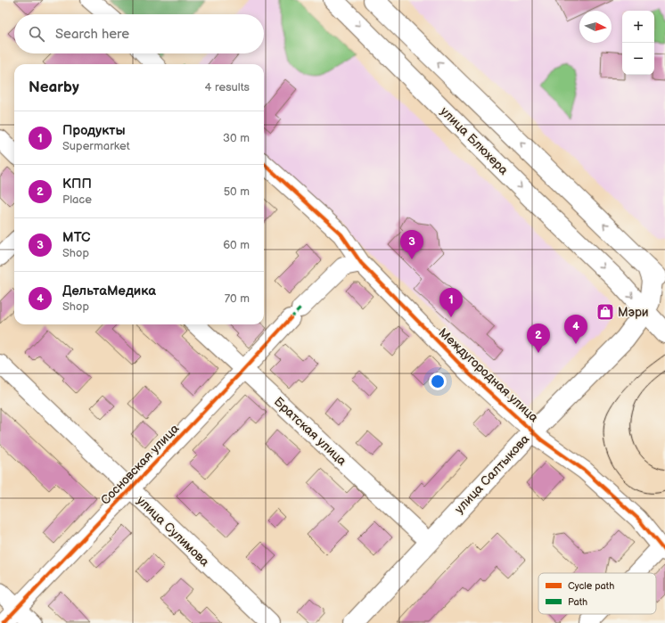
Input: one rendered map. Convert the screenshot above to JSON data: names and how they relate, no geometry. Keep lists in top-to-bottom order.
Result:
{
  "streets": {
    "main road": ["улица Блюхера", "улица Салтыкова"],
    "street": [
      "Междугородная улица",
      "Братская улица",
      "Сосновская улица",
      "улица Сулимова"
    ]
  },
  "crossings": [
    ["улица Блюхера", "улица Салтыкова"],
    ["Междугородная улица", "Сосновская улица"],
    ["Междугородная улица", "улица Салтыкова"],
    ["Братская улица", "Сосновская улица"],
    ["Братская улица", "улица Салтыкова"],
    ["Сосновская улица", "улица Сулимова"]
  ],
  "places": {
    "shop": ["Мэри"]
  },
  "legend": ["Cycle path", "Path"],
  "north": "right",
  "page": {
    "map_buttons": ["+", "−"],
    "search": "Search here",
    "heading": ["Nearby", "4 results"],
    "list": [
      {
        "mark": "1",
        "name": "Продукты",
        "note": "Supermarket",
        "value": "30 m"
      },
      {
        "mark": "2",
        "name": "КПП",
        "note": "Place",
        "value": "50 m"
      },
      {
        "mark": "3",
        "name": "МТС",
        "note": "Shop",
        "value": "60 m"
      },
      {
        "mark": "4",
        "name": "ДельтаМедика",
        "note": "Shop",
        "value": "70 m"
      }
    ],
    "pins": [
      "3",
      "1",
      "4",
      "2"
    ]
  }
}
